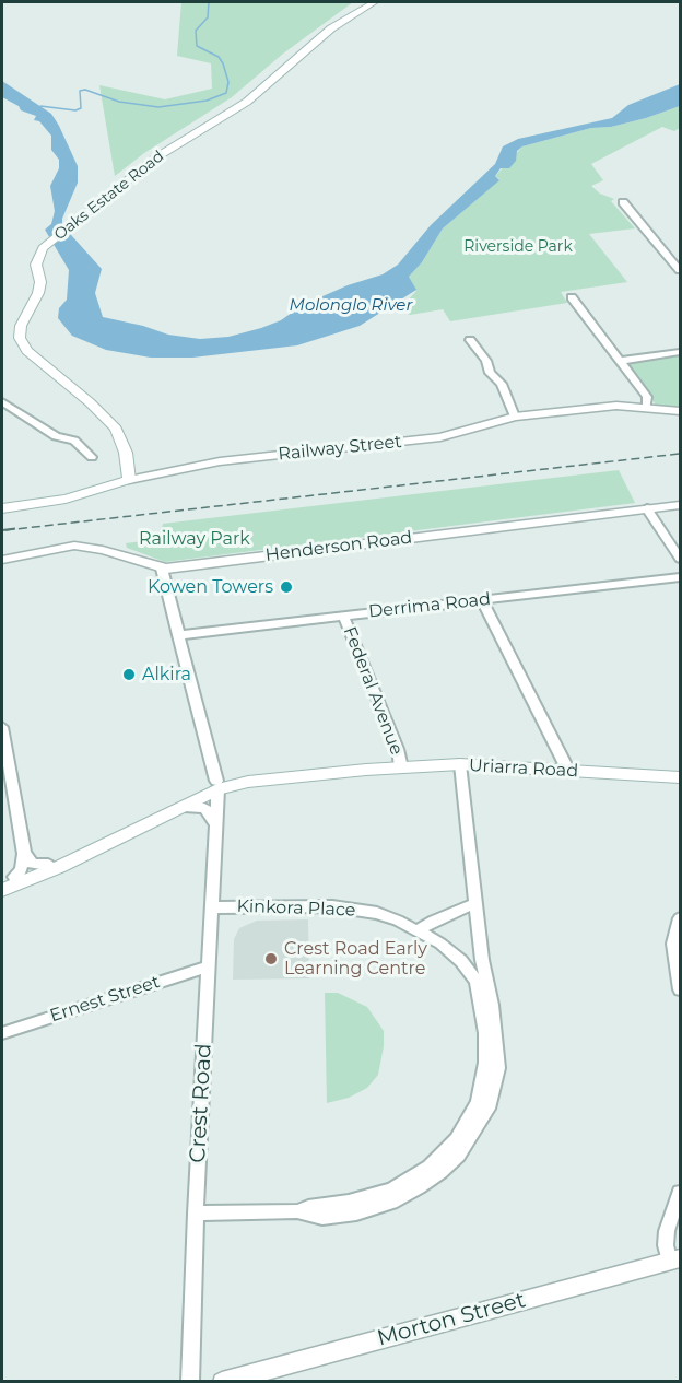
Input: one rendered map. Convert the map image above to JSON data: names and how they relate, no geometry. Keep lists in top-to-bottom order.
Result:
{
  "streets": {
    "main road": ["Oaks Estate Road", "Railway Street", "Uriarra Road"],
    "street": [
      "Henderson Road",
      "Derrima Road",
      "Federal Avenue",
      "Kinkora Place",
      "Ernest Street",
      "Crest Road",
      "Morton Street"
    ]
  },
  "crossings": [
    ["Oaks Estate Road", "Railway Street"],
    ["Henderson Road", "Crest Road"],
    ["Derrima Road", "Federal Avenue"],
    ["Derrima Road", "Crest Road"],
    ["Federal Avenue", "Uriarra Road"],
    ["Uriarra Road", "Kinkora Place"],
    ["Uriarra Road", "Crest Road"],
    ["Kinkora Place", "Crest Road"],
    ["Ernest Street", "Crest Road"]
  ],
  "water": ["Molonglo River"],
  "parks": ["Riverside Park", "Railway Park"],
  "places": ["Kowen Towers", "Alkira", "Crest Road Early Learning Centre"]
}
